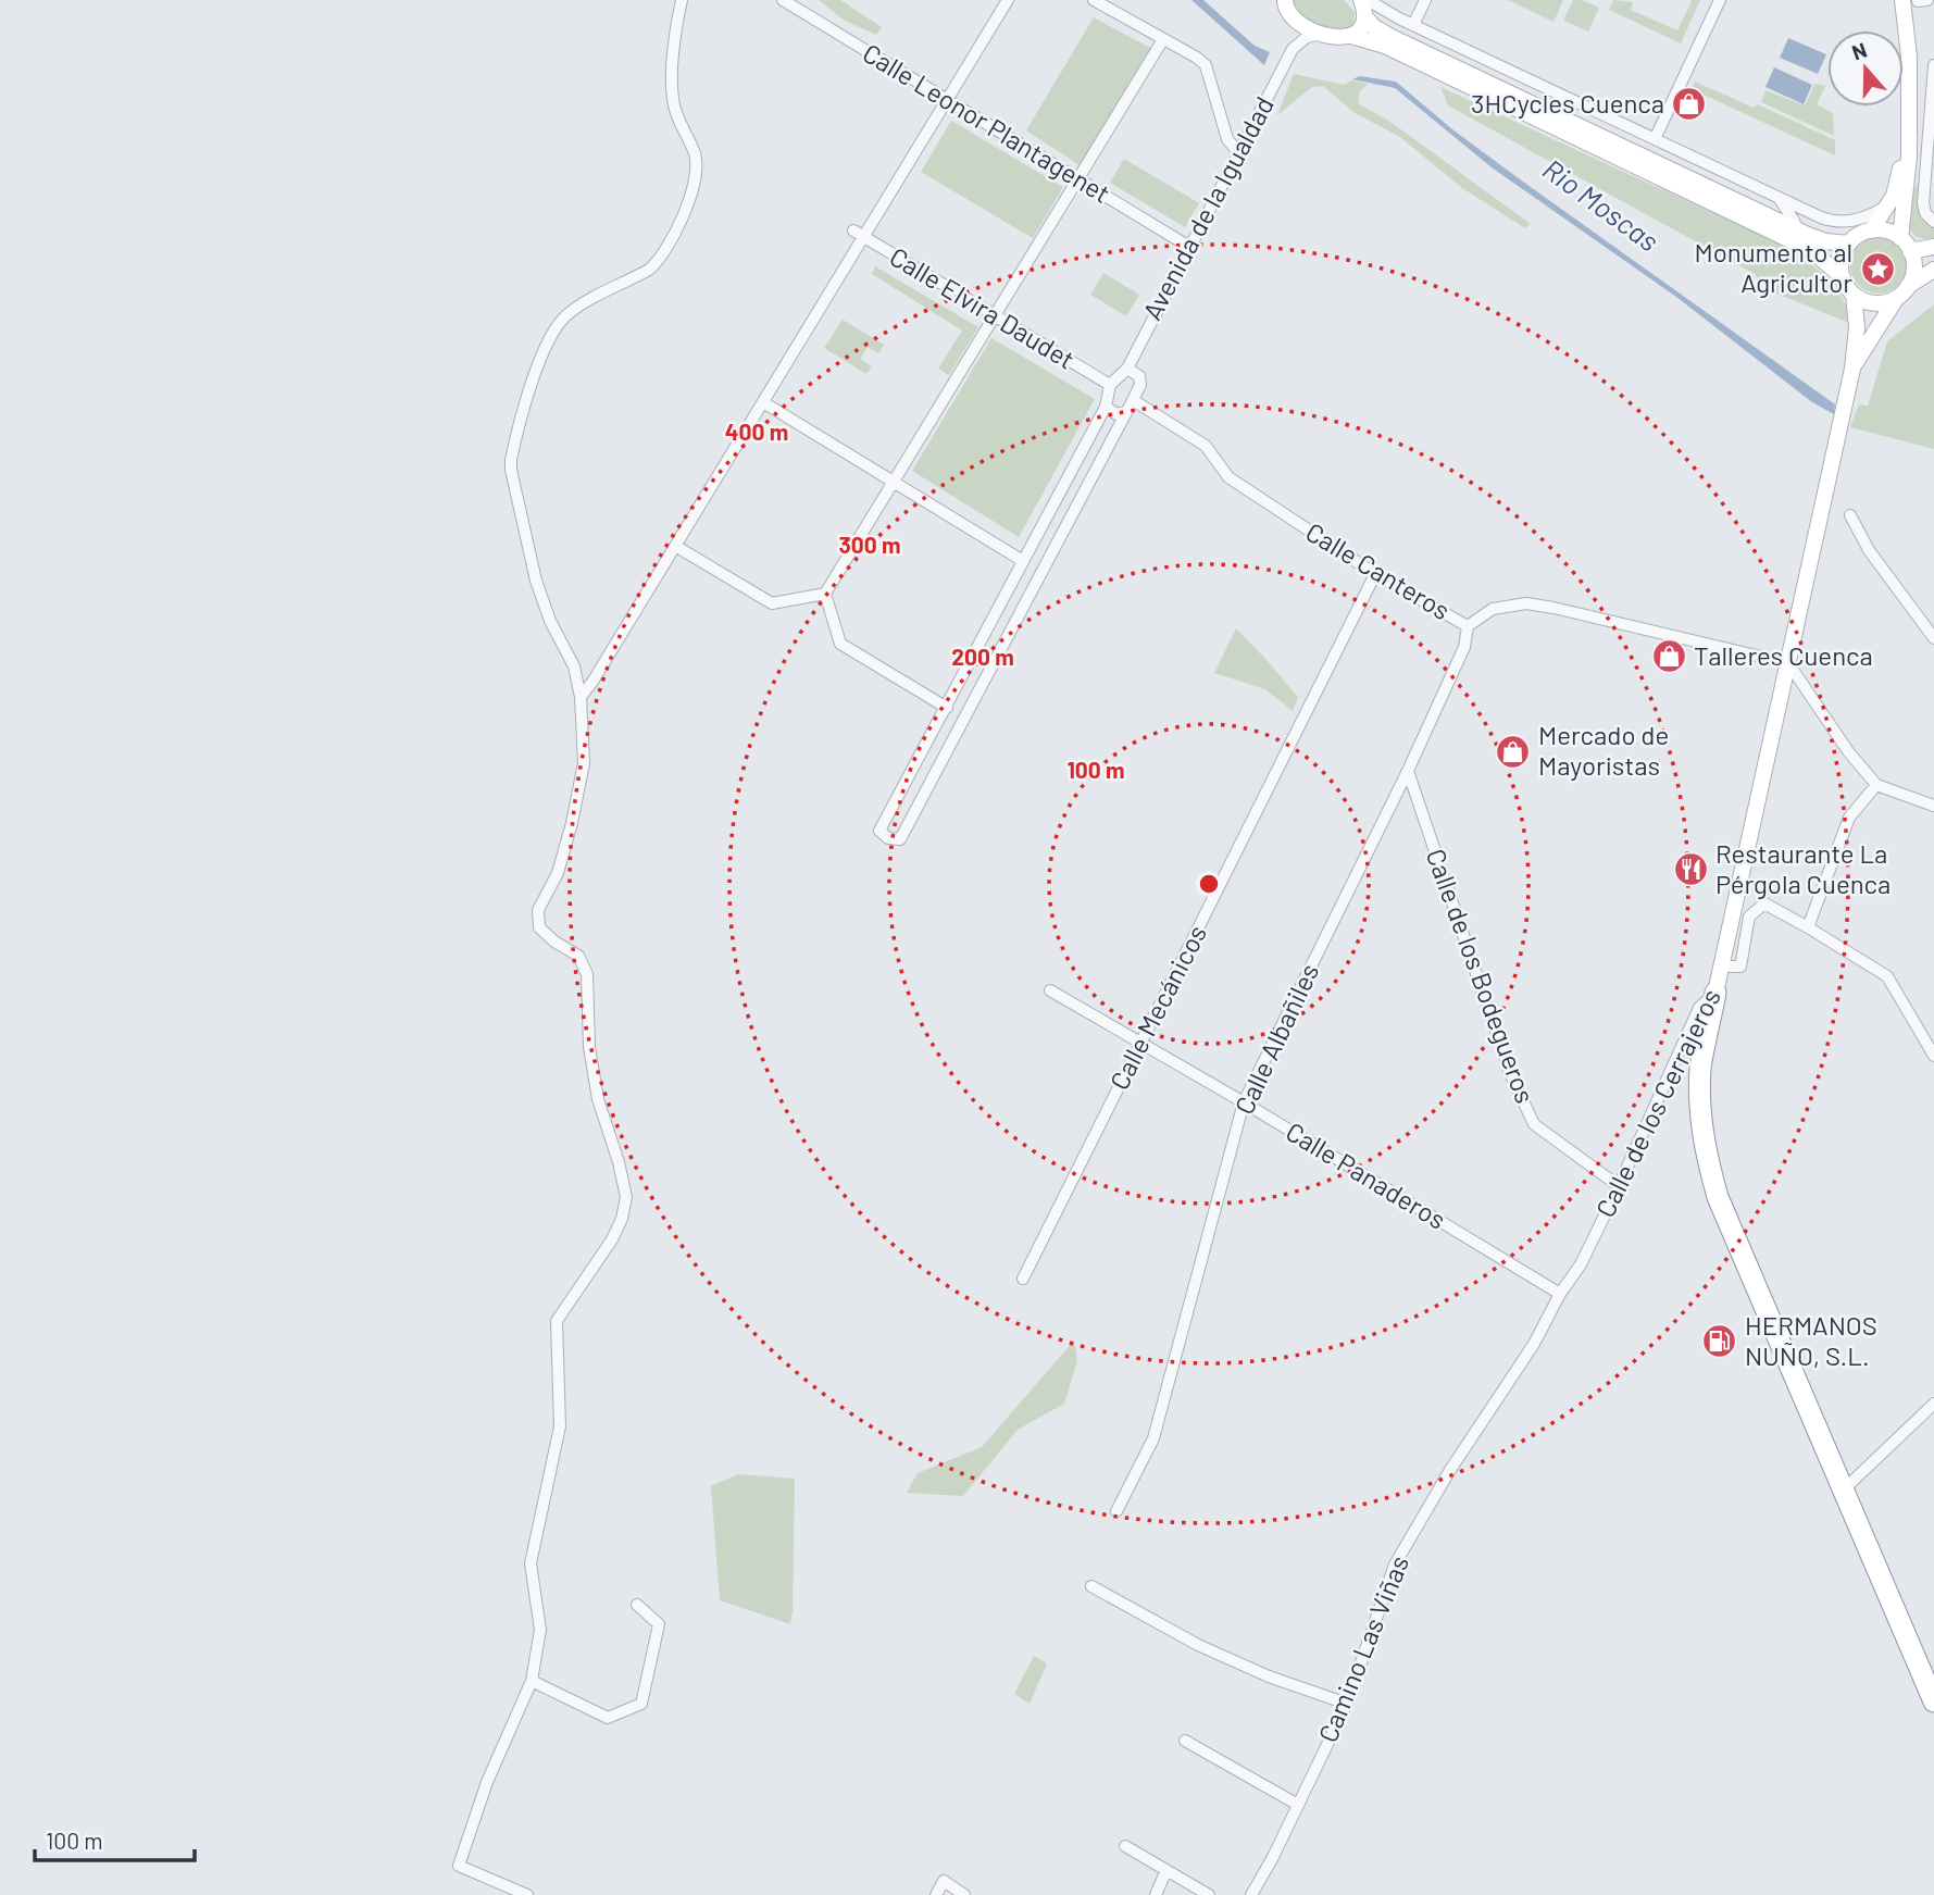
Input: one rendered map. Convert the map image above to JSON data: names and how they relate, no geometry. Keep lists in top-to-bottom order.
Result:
{
  "streets": {
    "main road": ["Calle de los Cerrajeros"],
    "street": [
      "Calle Leonor Plantagenet",
      "Avenida de la Igualdad",
      "Calle Elvira Daudet",
      "Calle Canteros",
      "Calle de los Bodegueros",
      "Calle Mecánicos",
      "Calle Albañiles",
      "Calle Panaderos",
      "Camino Las Viñas"
    ]
  },
  "crossings": [
    ["Calle Leonor Plantagenet", "Avenida de la Igualdad"],
    ["Calle Canteros", "Calle Mecánicos"],
    ["Calle Canteros", "Calle Albañiles"],
    ["Calle Canteros", "Calle de los Cerrajeros"],
    ["Calle de los Bodegueros", "Calle Albañiles"],
    ["Calle de los Bodegueros", "Calle de los Cerrajeros"],
    ["Calle Mecánicos", "Calle Panaderos"],
    ["Calle Albañiles", "Calle Panaderos"],
    ["Calle de los Cerrajeros", "Calle Panaderos"],
    ["Calle de los Cerrajeros", "Camino Las Viñas"],
    ["Calle Panaderos", "Camino Las Viñas"]
  ],
  "water": ["Rio Moscas"],
  "places": {
    "shop": ["3HCycles Cuenca", "Talleres Cuenca", "Mercado de Mayoristas"],
    "place": ["Monumento al Agricultor"],
    "restaurant": ["Restaurante La Pérgola Cuenca"],
    "fuel station": ["HERMANOS NUÑO, S.L."]
  },
  "scale_bar": "100 m",
  "north": "top",
  "rings": [
    "400 m",
    "300 m",
    "200 m",
    "100 m"
  ]
}
